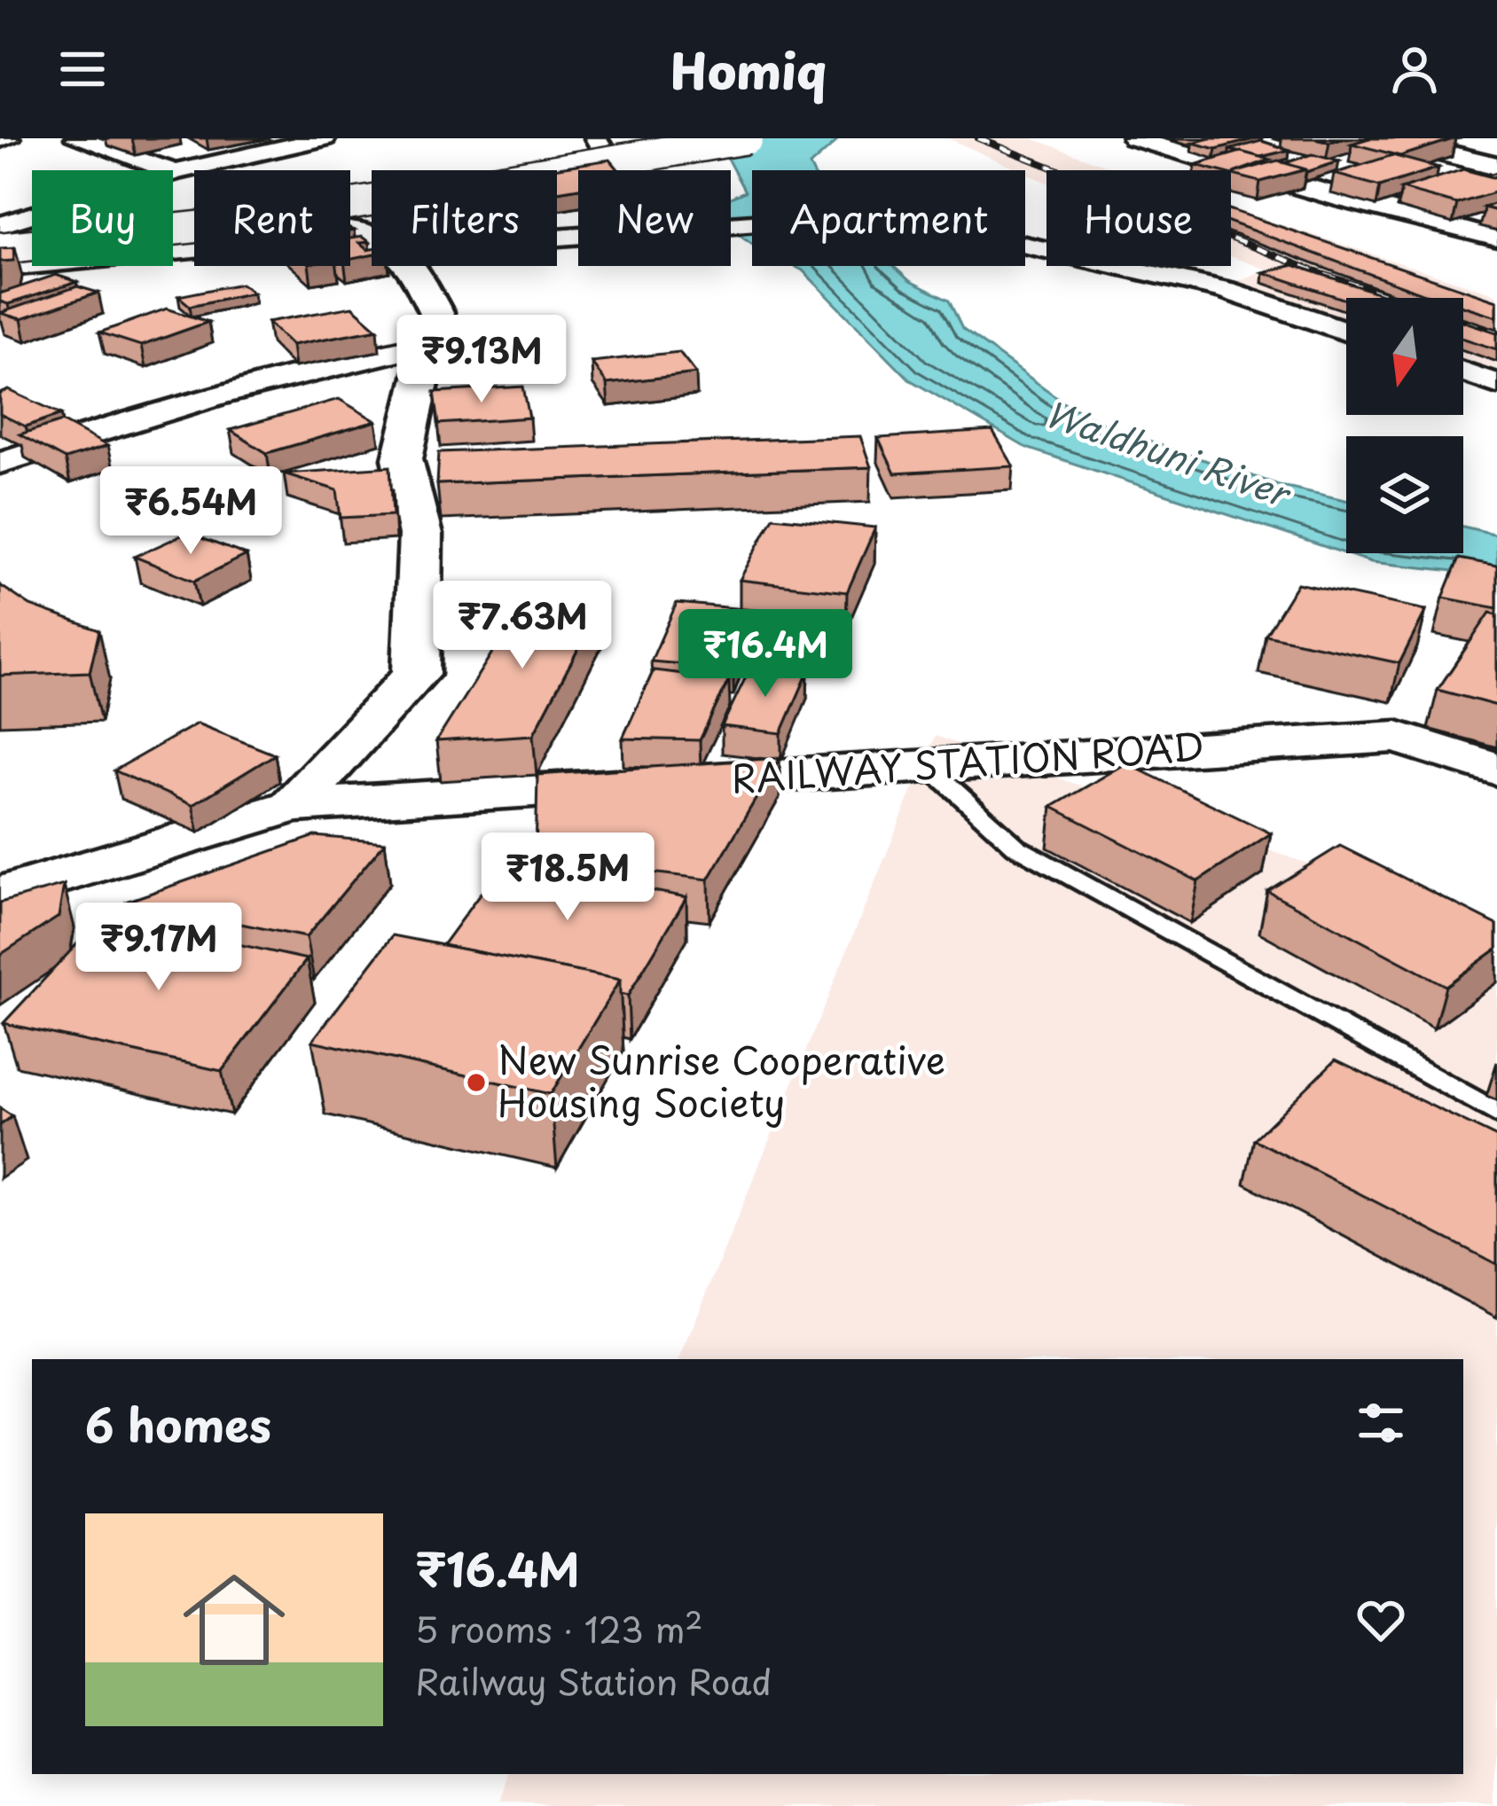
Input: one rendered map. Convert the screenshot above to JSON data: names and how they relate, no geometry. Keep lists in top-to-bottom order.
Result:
{
  "streets": {
    "street": ["RAILWAY STATION ROAD"]
  },
  "water": ["Waldhuni River"],
  "places": ["New Sunrise Cooperative Housing Society"],
  "north": "bottom",
  "page": {
    "header": "Homiq",
    "chip": [
      "Buy",
      "Rent",
      "Filters",
      "New",
      "Apartment",
      "House"
    ],
    "price": [
      "₹9.13M",
      "₹6.54M",
      "₹7.63M",
      "₹16.4M",
      "₹18.5M",
      "₹9.17M"
    ],
    "heading": "6 homes",
    "list": [
      {
        "name": "₹16.4M",
        "note": "5 rooms · 123 m² · Railway Station Road"
      }
    ]
  }
}
